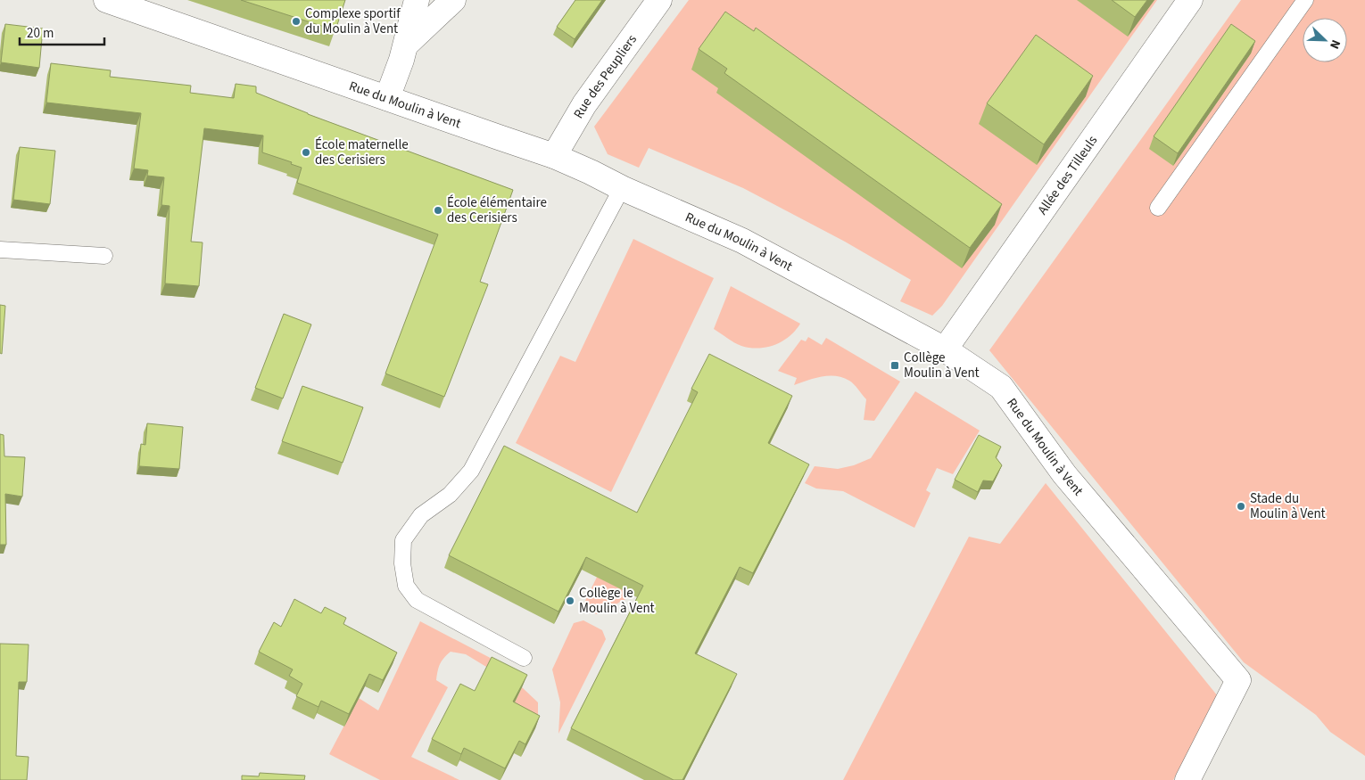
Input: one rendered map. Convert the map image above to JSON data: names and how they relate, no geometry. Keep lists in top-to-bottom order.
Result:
{
  "streets": {
    "street": ["Rue des Peupliers", "Rue du Moulin à Vent", "Allée des Tilleuls"]
  },
  "crossings": [
    ["Rue des Peupliers", "Rue du Moulin à Vent"],
    ["Rue du Moulin à Vent", "Allée des Tilleuls"]
  ],
  "places": {
    "other": [
      "Complexe sportif du Moulin à Vent",
      "École maternelle des Cerisiers",
      "École élémentaire des Cerisiers",
      "Stade du Moulin à Vent",
      "Collège le Moulin à Vent"
    ],
    "transit": ["Collège Moulin à Vent"]
  },
  "scale_bar": "20 m",
  "north": "bottom right"
}
